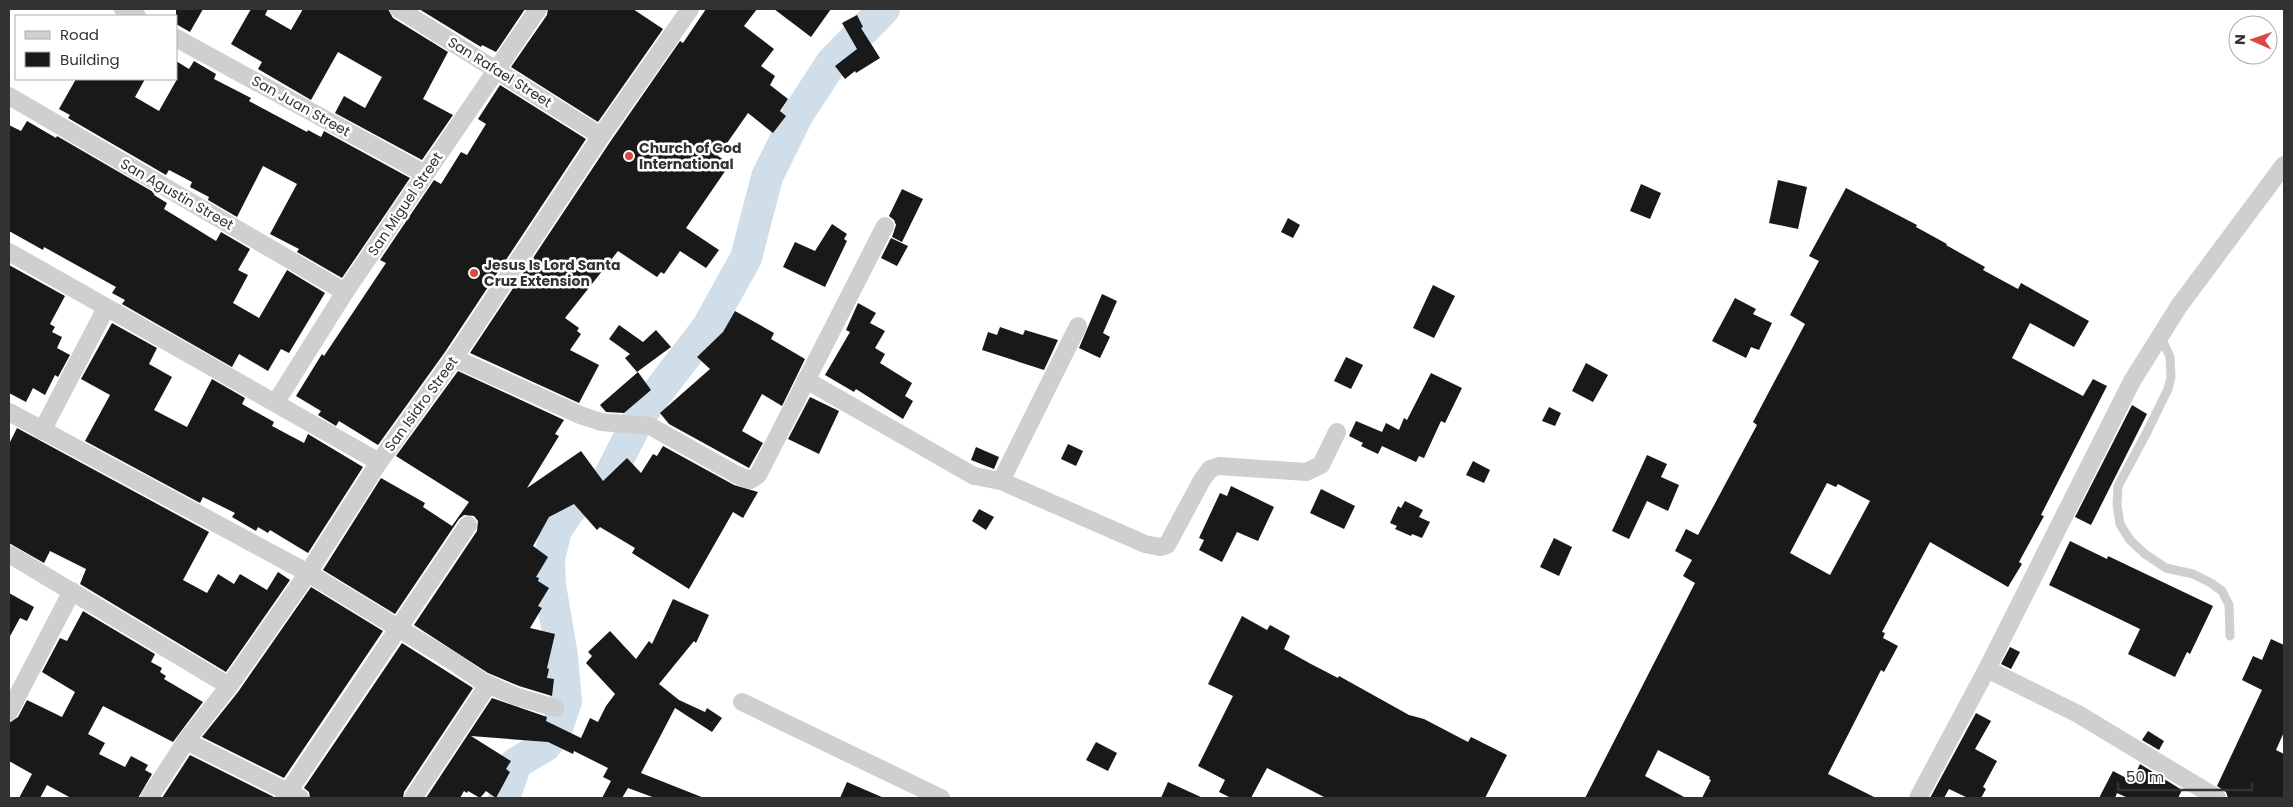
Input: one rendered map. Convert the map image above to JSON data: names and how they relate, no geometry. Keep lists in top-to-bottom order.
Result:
{
  "streets": {
    "street": [
      "San Rafael Street",
      "San Juan Street",
      "San Agustin Street",
      "San Miguel Street",
      "San Isidro Street"
    ]
  },
  "crossings": [
    ["San Rafael Street", "San Miguel Street"],
    ["San Rafael Street", "San Isidro Street"],
    ["San Juan Street", "San Miguel Street"],
    ["San Agustin Street", "San Miguel Street"]
  ],
  "places": ["Church of God International", "Jesus Is Lord Santa Cruz Extension"],
  "legend": ["Road", "Building"],
  "scale_bar": "50 m",
  "north": "left"
}
